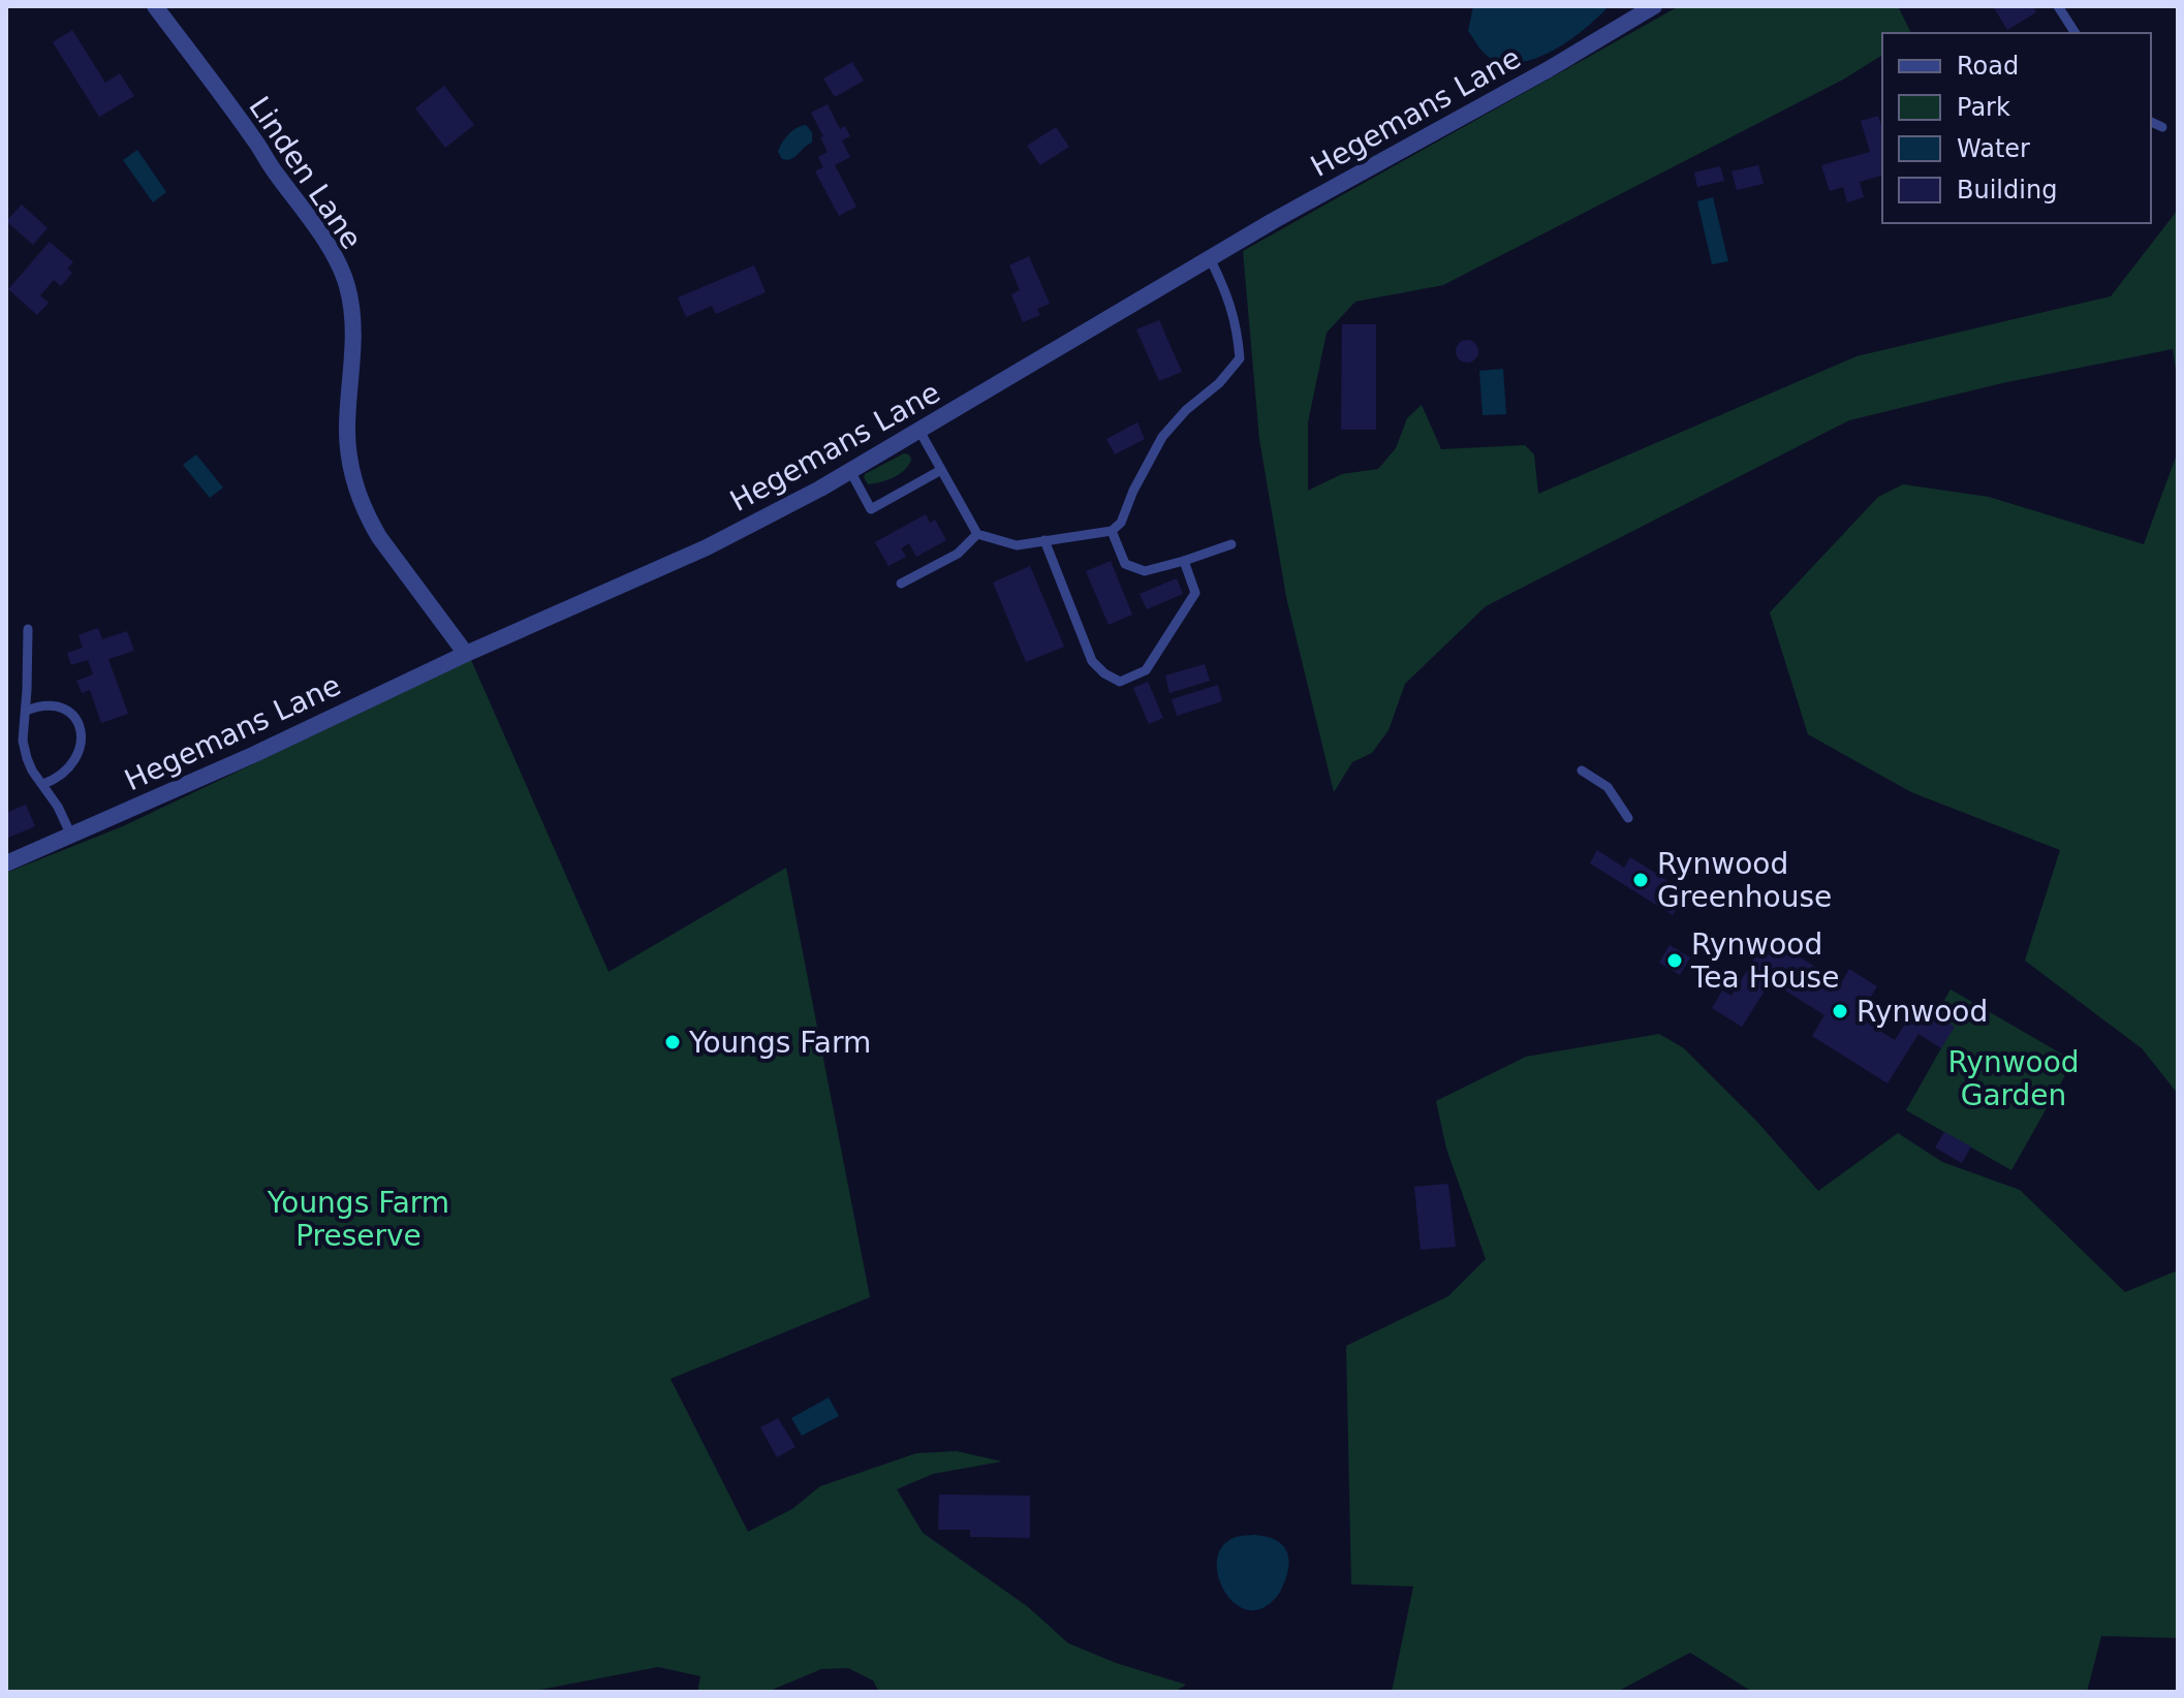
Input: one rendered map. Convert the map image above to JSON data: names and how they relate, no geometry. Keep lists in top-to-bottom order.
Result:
{
  "streets": {
    "street": ["Hegemans Lane", "Linden Lane"]
  },
  "crossings": [
    ["Hegemans Lane", "Linden Lane"]
  ],
  "parks": ["Rynwood Garden", "Youngs Farm Preserve"],
  "places": [
    "Rynwood Greenhouse",
    "Rynwood Tea House",
    "Rynwood",
    "Youngs Farm"
  ],
  "legend": [
    "Road",
    "Park",
    "Water",
    "Building"
  ]
}
